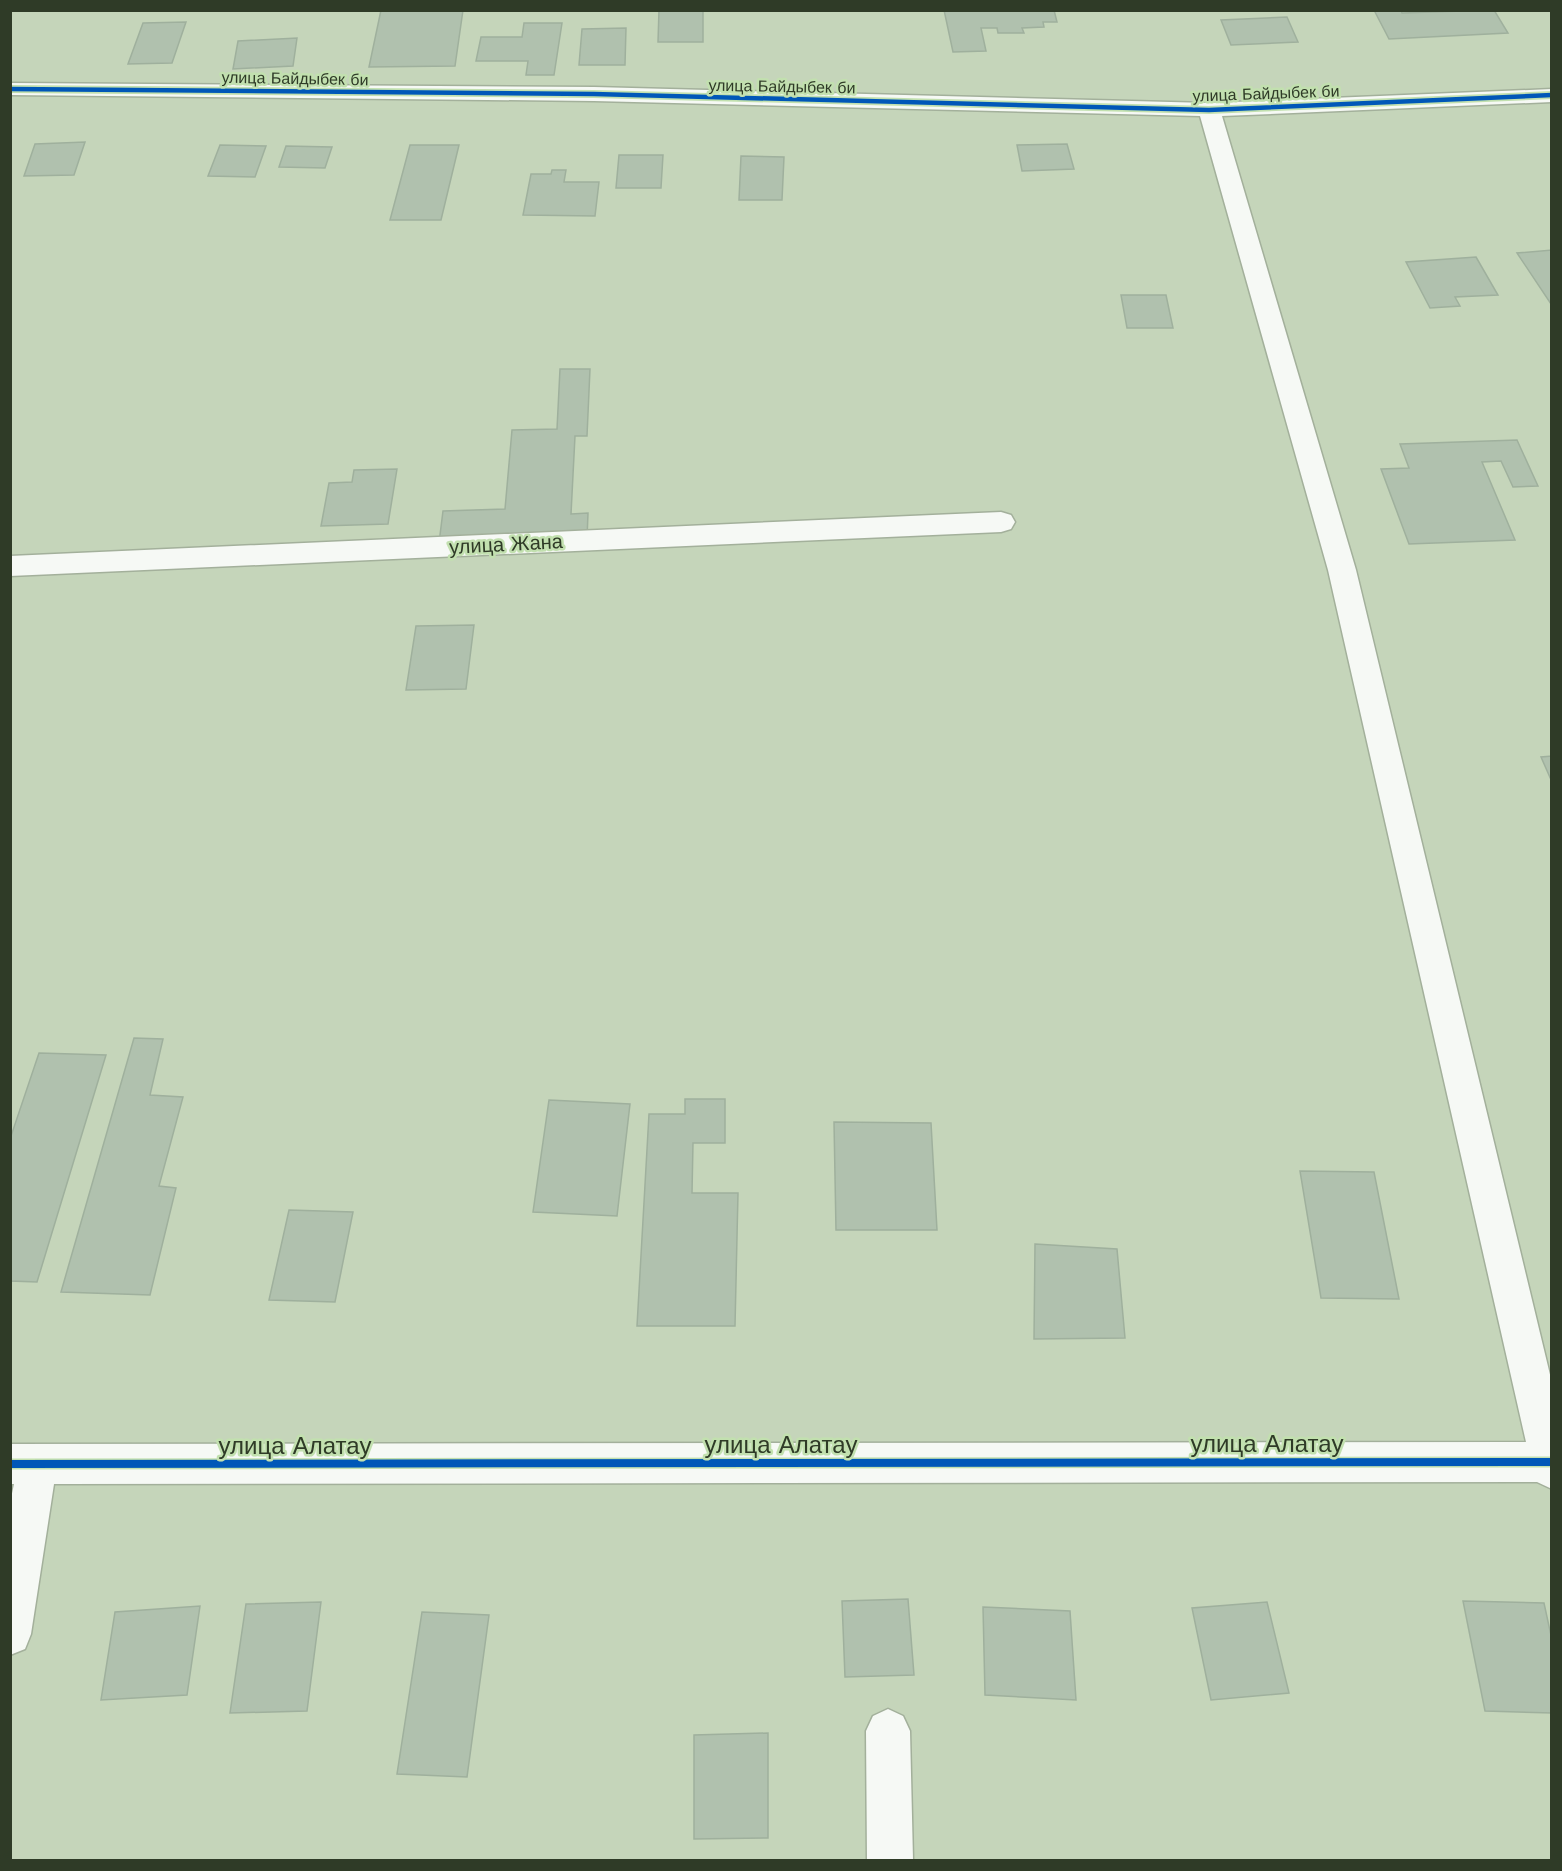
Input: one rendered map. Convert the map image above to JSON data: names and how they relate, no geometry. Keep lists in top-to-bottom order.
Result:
{
  "streets": {
    "street": ["улица Байдыбек би", "улица Жана", "улица Алатау"]
  }
}
